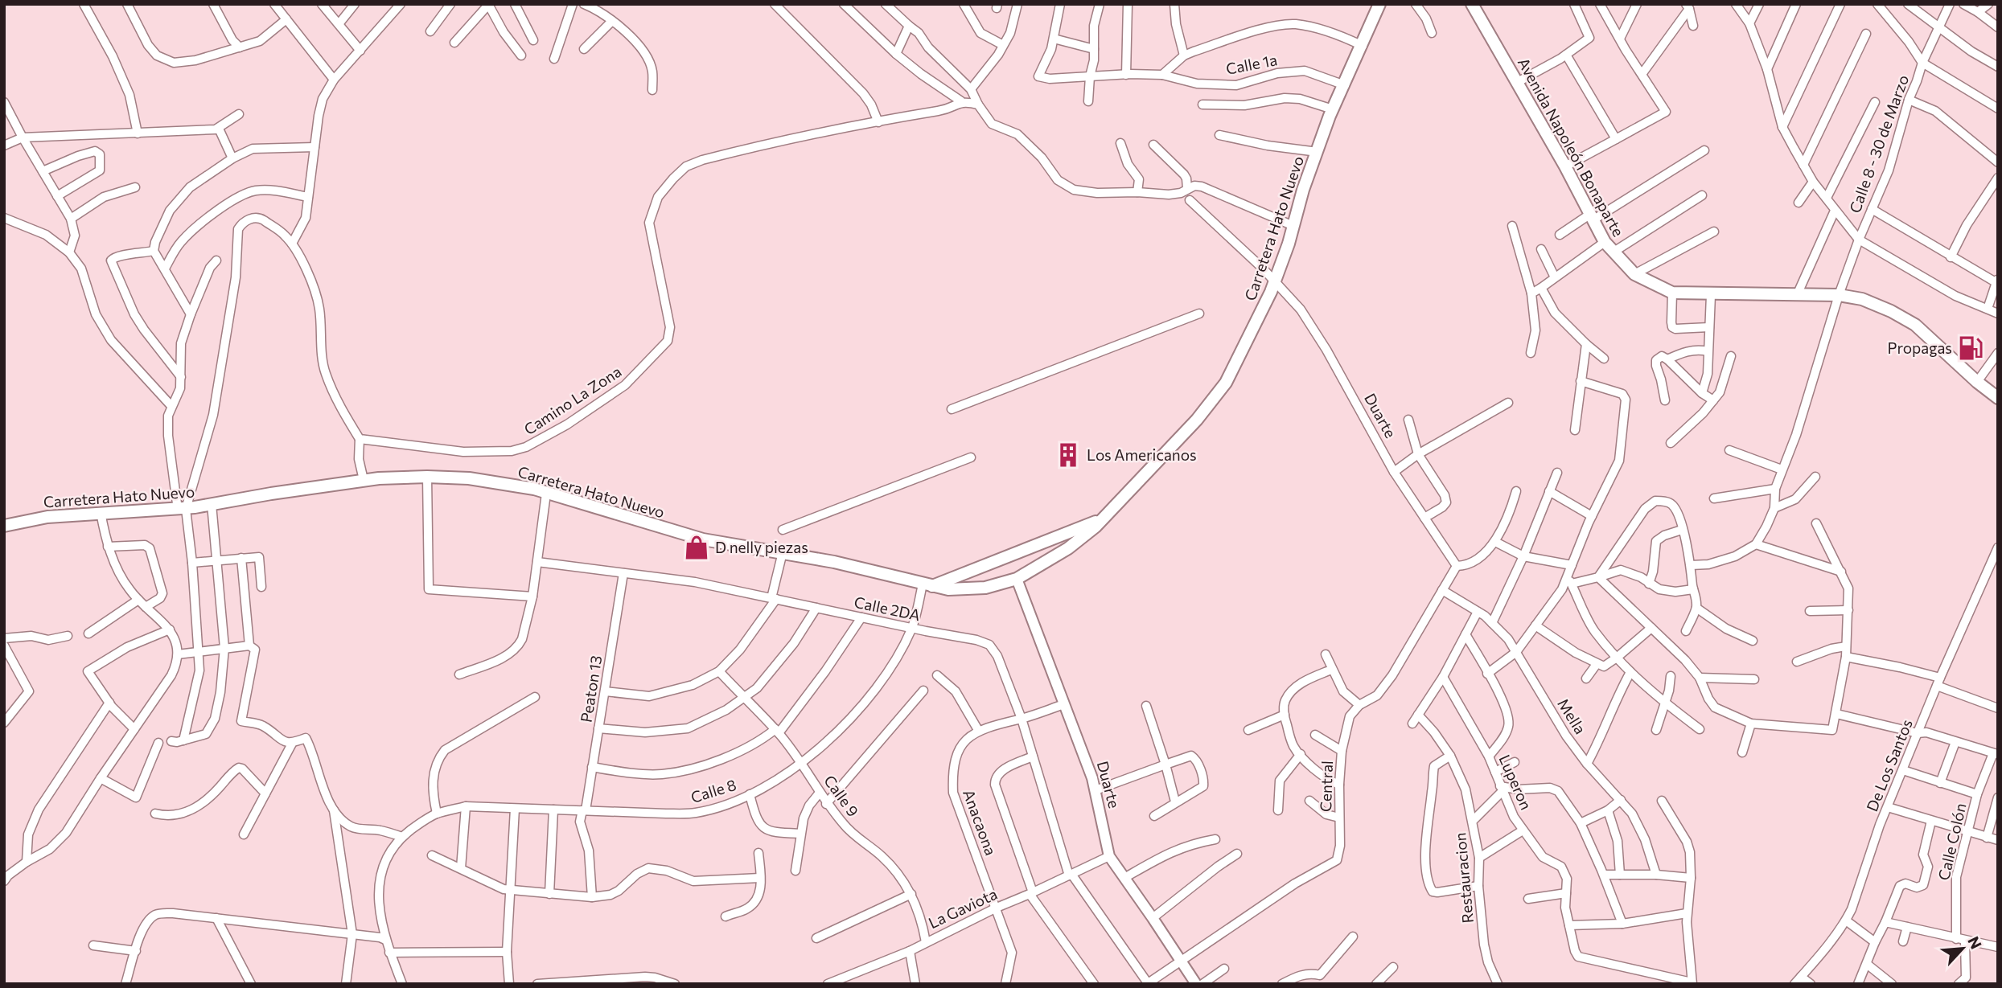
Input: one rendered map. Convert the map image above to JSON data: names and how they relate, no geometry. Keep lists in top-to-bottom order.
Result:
{
  "streets": {
    "main road": ["Avenida Napoleón Bonaparte", "Carretera Hato Nuevo"],
    "street": [
      "Calle 1a",
      "Calle 8 - 30 de Marzo",
      "Camino La Zona",
      "Duarte",
      "Calle 2DA",
      "Peaton 13",
      "Mella",
      "De Los Santos",
      "Luperon",
      "Central",
      "Calle 8",
      "Calle 9",
      "Anacaona",
      "Calle Colón",
      "Restauracion",
      "La Gaviota"
    ]
  },
  "crossings": [
    ["Calle 1a", "Carretera Hato Nuevo"],
    ["Calle 8 - 30 de Marzo", "Avenida Napoleón Bonaparte"],
    ["Carretera Hato Nuevo", "Duarte"],
    ["Carretera Hato Nuevo", "Calle 8"],
    ["Duarte", "Central"],
    ["Duarte", "La Gaviota"],
    ["Calle 2DA", "Peaton 13"],
    ["Calle 2DA", "Calle 8"],
    ["Calle 2DA", "La Gaviota"],
    ["Peaton 13", "Calle 8"],
    ["Mella", "Central"],
    ["Calle 8", "Calle 9"],
    ["Calle 9", "La Gaviota"],
    ["Anacaona", "La Gaviota"]
  ],
  "places": {
    "fuel station": ["Propagas"],
    "building": ["Los Americanos"],
    "shop": ["D nelly piezas"]
  },
  "north": "top right"
}
